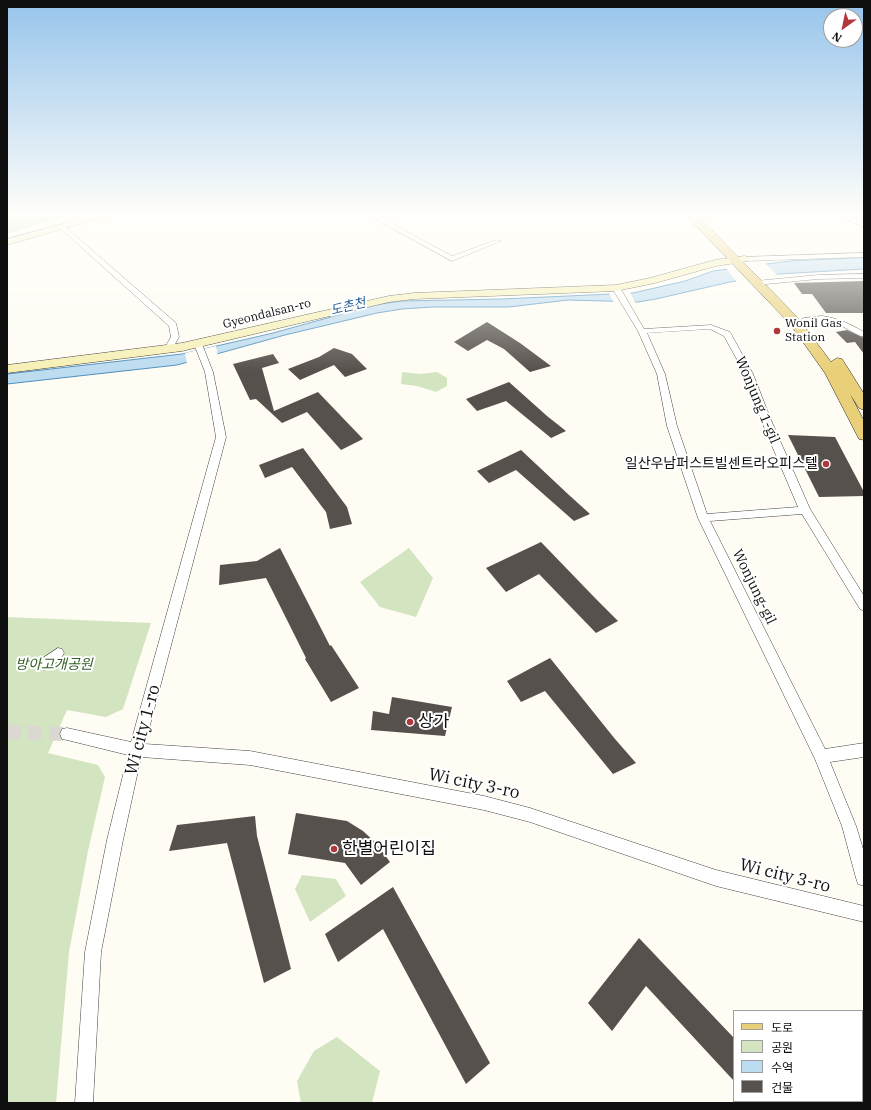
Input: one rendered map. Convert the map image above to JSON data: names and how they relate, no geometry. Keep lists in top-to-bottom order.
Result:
{
  "streets": {
    "street": [
      "Gyeondalsan-ro",
      "Wonjung 1-gil",
      "Wonjung-gil",
      "Wi city 1-ro",
      "Wi city 3-ro"
    ]
  },
  "crossings": [
    ["Gyeondalsan-ro", "Wonjung-gil"],
    ["Gyeondalsan-ro", "Wi city 1-ro"],
    ["Wonjung 1-gil", "Wonjung-gil"],
    ["Wi city 1-ro", "Wi city 3-ro"]
  ],
  "water": ["도촌천"],
  "parks": ["방아고개공원"],
  "places": [
    "Wonil Gas Station",
    "일산우남퍼스트빌센트라오피스텔",
    "상가",
    "한별어린이집"
  ],
  "legend": [
    "도로",
    "공원",
    "수역",
    "건물"
  ],
  "north": "bottom left"
}
